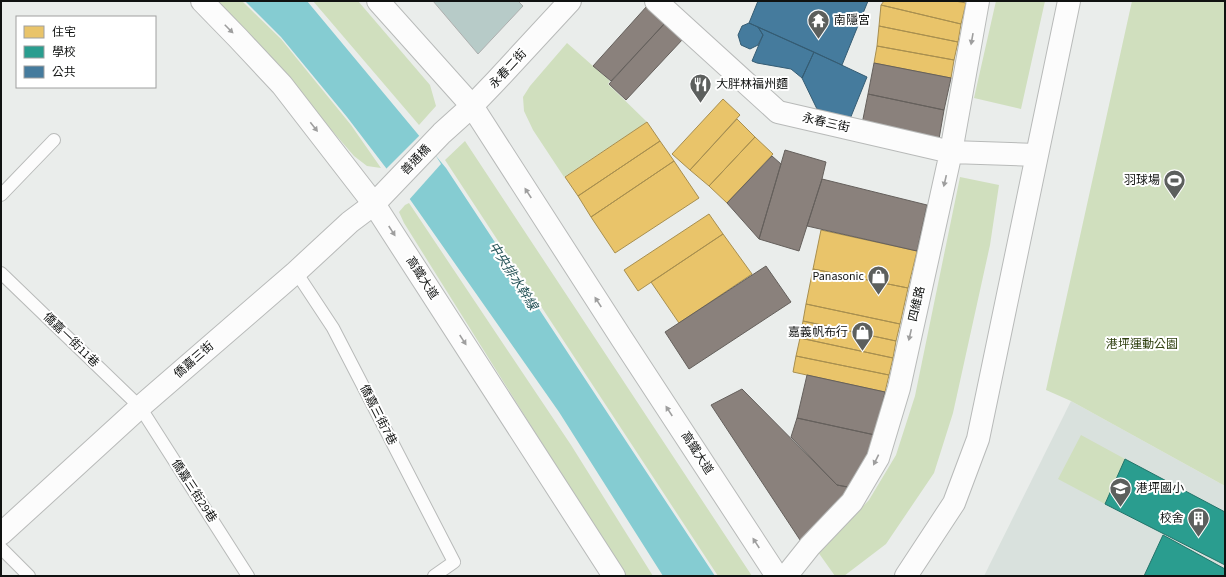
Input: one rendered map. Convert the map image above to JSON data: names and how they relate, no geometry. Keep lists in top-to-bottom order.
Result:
{
  "streets": {
    "street": [
      "永春二街",
      "永春三街",
      "善通橋",
      "高鐵大道",
      "四維路",
      "僑嘉三街"
    ],
    "lane": ["僑嘉一街11巷", "僑嘉三街7巷", "僑嘉三街29巷"]
  },
  "crossings": [
    ["永春二街", "善通橋"],
    ["永春二街", "高鐵大道"],
    ["永春三街", "四維路"],
    ["善通橋", "僑嘉三街"],
    ["高鐵大道", "僑嘉三街"],
    ["僑嘉一街11巷", "僑嘉三街"],
    ["僑嘉一街11巷", "僑嘉三街29巷"],
    ["僑嘉三街", "僑嘉三街7巷"],
    ["僑嘉三街", "僑嘉三街29巷"]
  ],
  "water": ["中央排水幹線"],
  "parks": ["港坪運動公園"],
  "places": {
    "temple": ["南隱宮"],
    "restaurant": ["大胖林福州麵"],
    "sports": ["羽球場"],
    "shop": ["Panasonic", "嘉義帆布行"],
    "school or university": ["港坪國小"],
    "building": ["校舍"]
  },
  "legend": ["住宅", "學校", "公共"]
}
